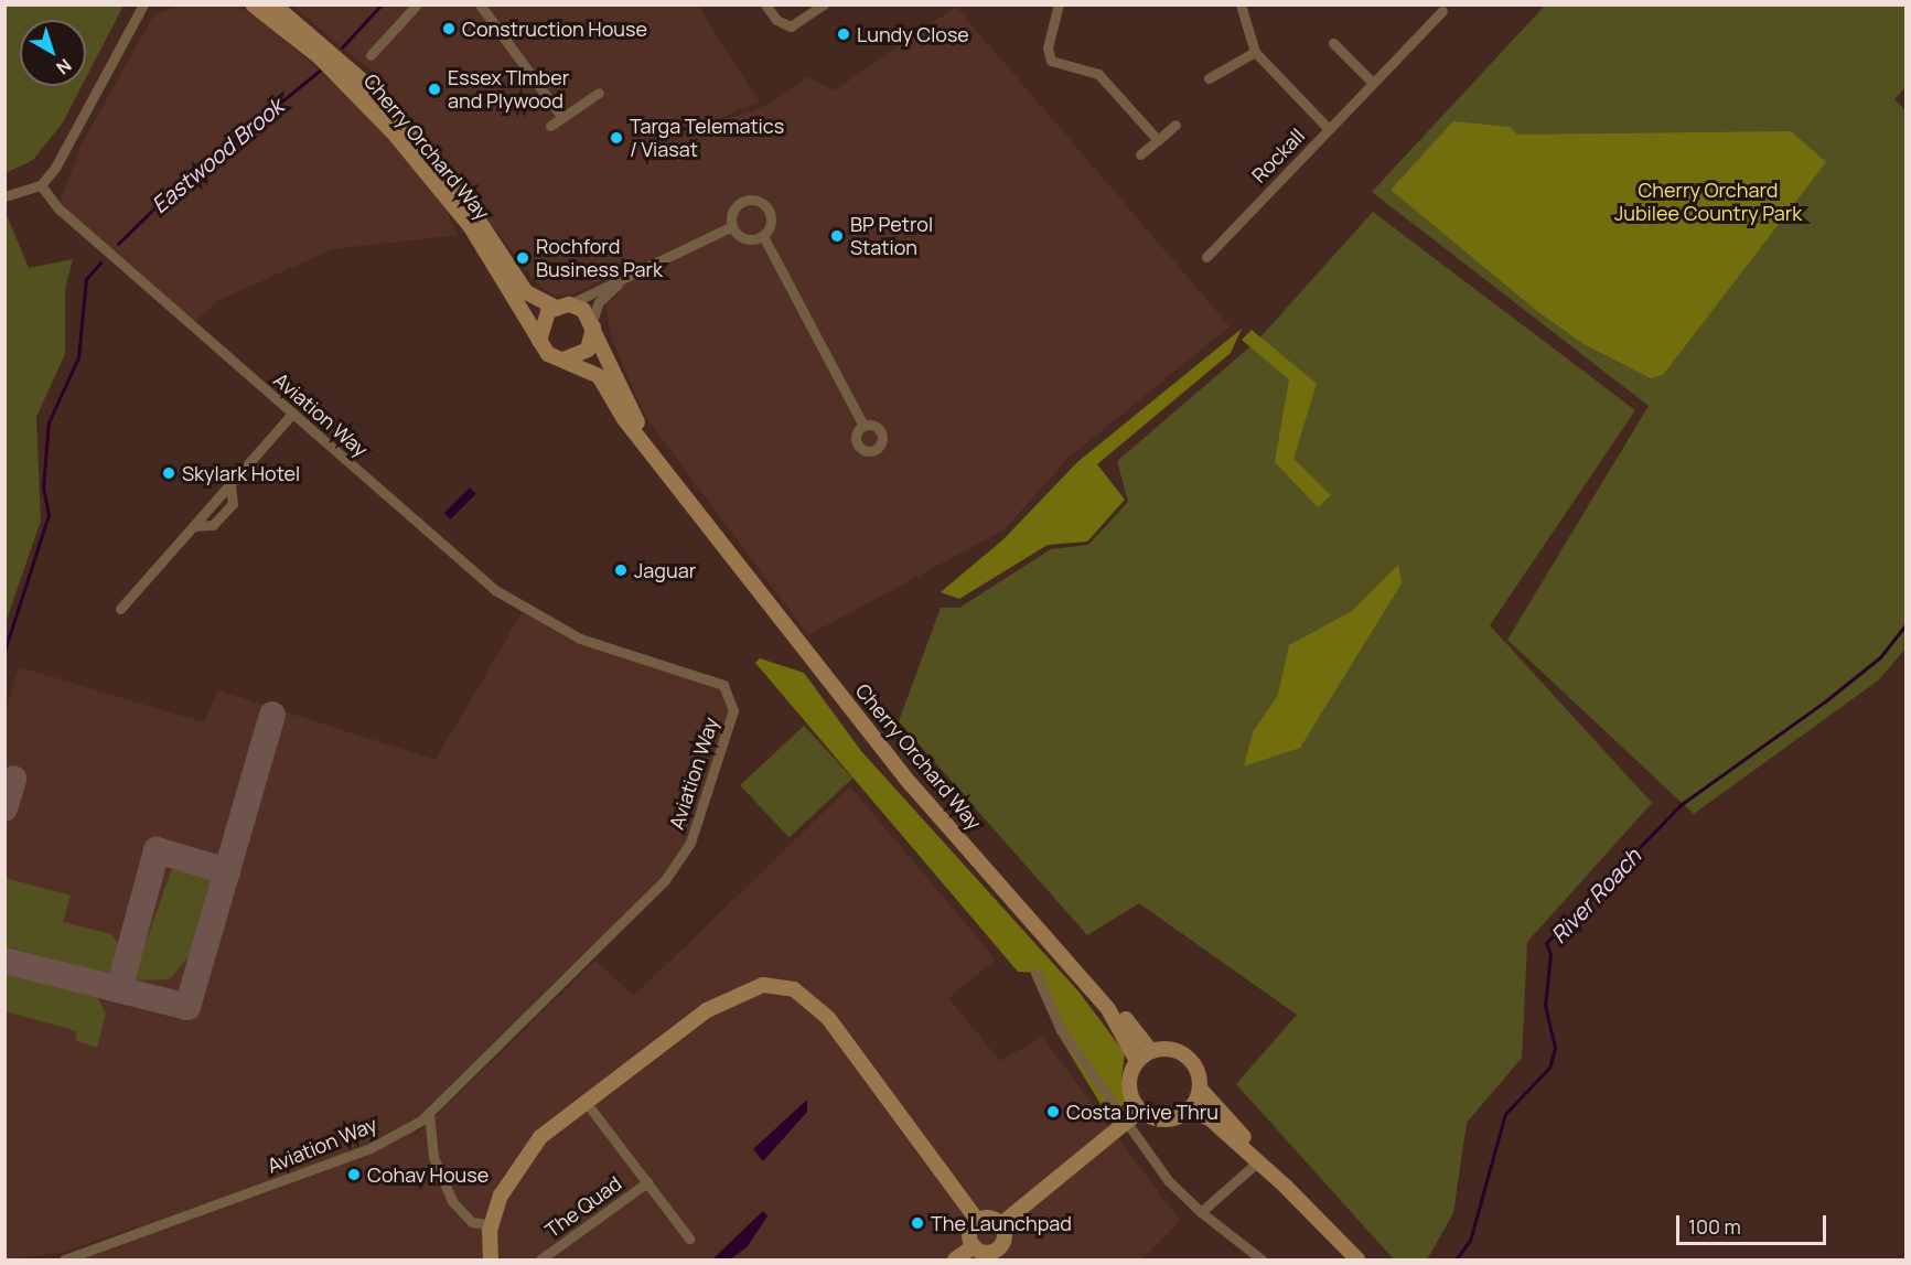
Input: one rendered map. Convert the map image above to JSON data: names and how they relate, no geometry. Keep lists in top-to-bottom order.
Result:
{
  "streets": {
    "main road": ["Cherry Orchard Way"],
    "street": ["Rockall", "Aviation Way", "The Quad"]
  },
  "water": ["Eastwood Brook", "River Roach"],
  "parks": ["Cherry Orchard Jubilee Country Park"],
  "places": [
    "Construction House",
    "Lundy Close",
    "Essex TImber and Plywood",
    "Targa Telematics / Viasat",
    "BP Petrol Station",
    "Rochford Business Park",
    "Skylark Hotel",
    "Jaguar",
    "Costa Drive Thru",
    "Cohav House",
    "The Launchpad"
  ],
  "scale_bar": "100 m",
  "north": "bottom right"
}
